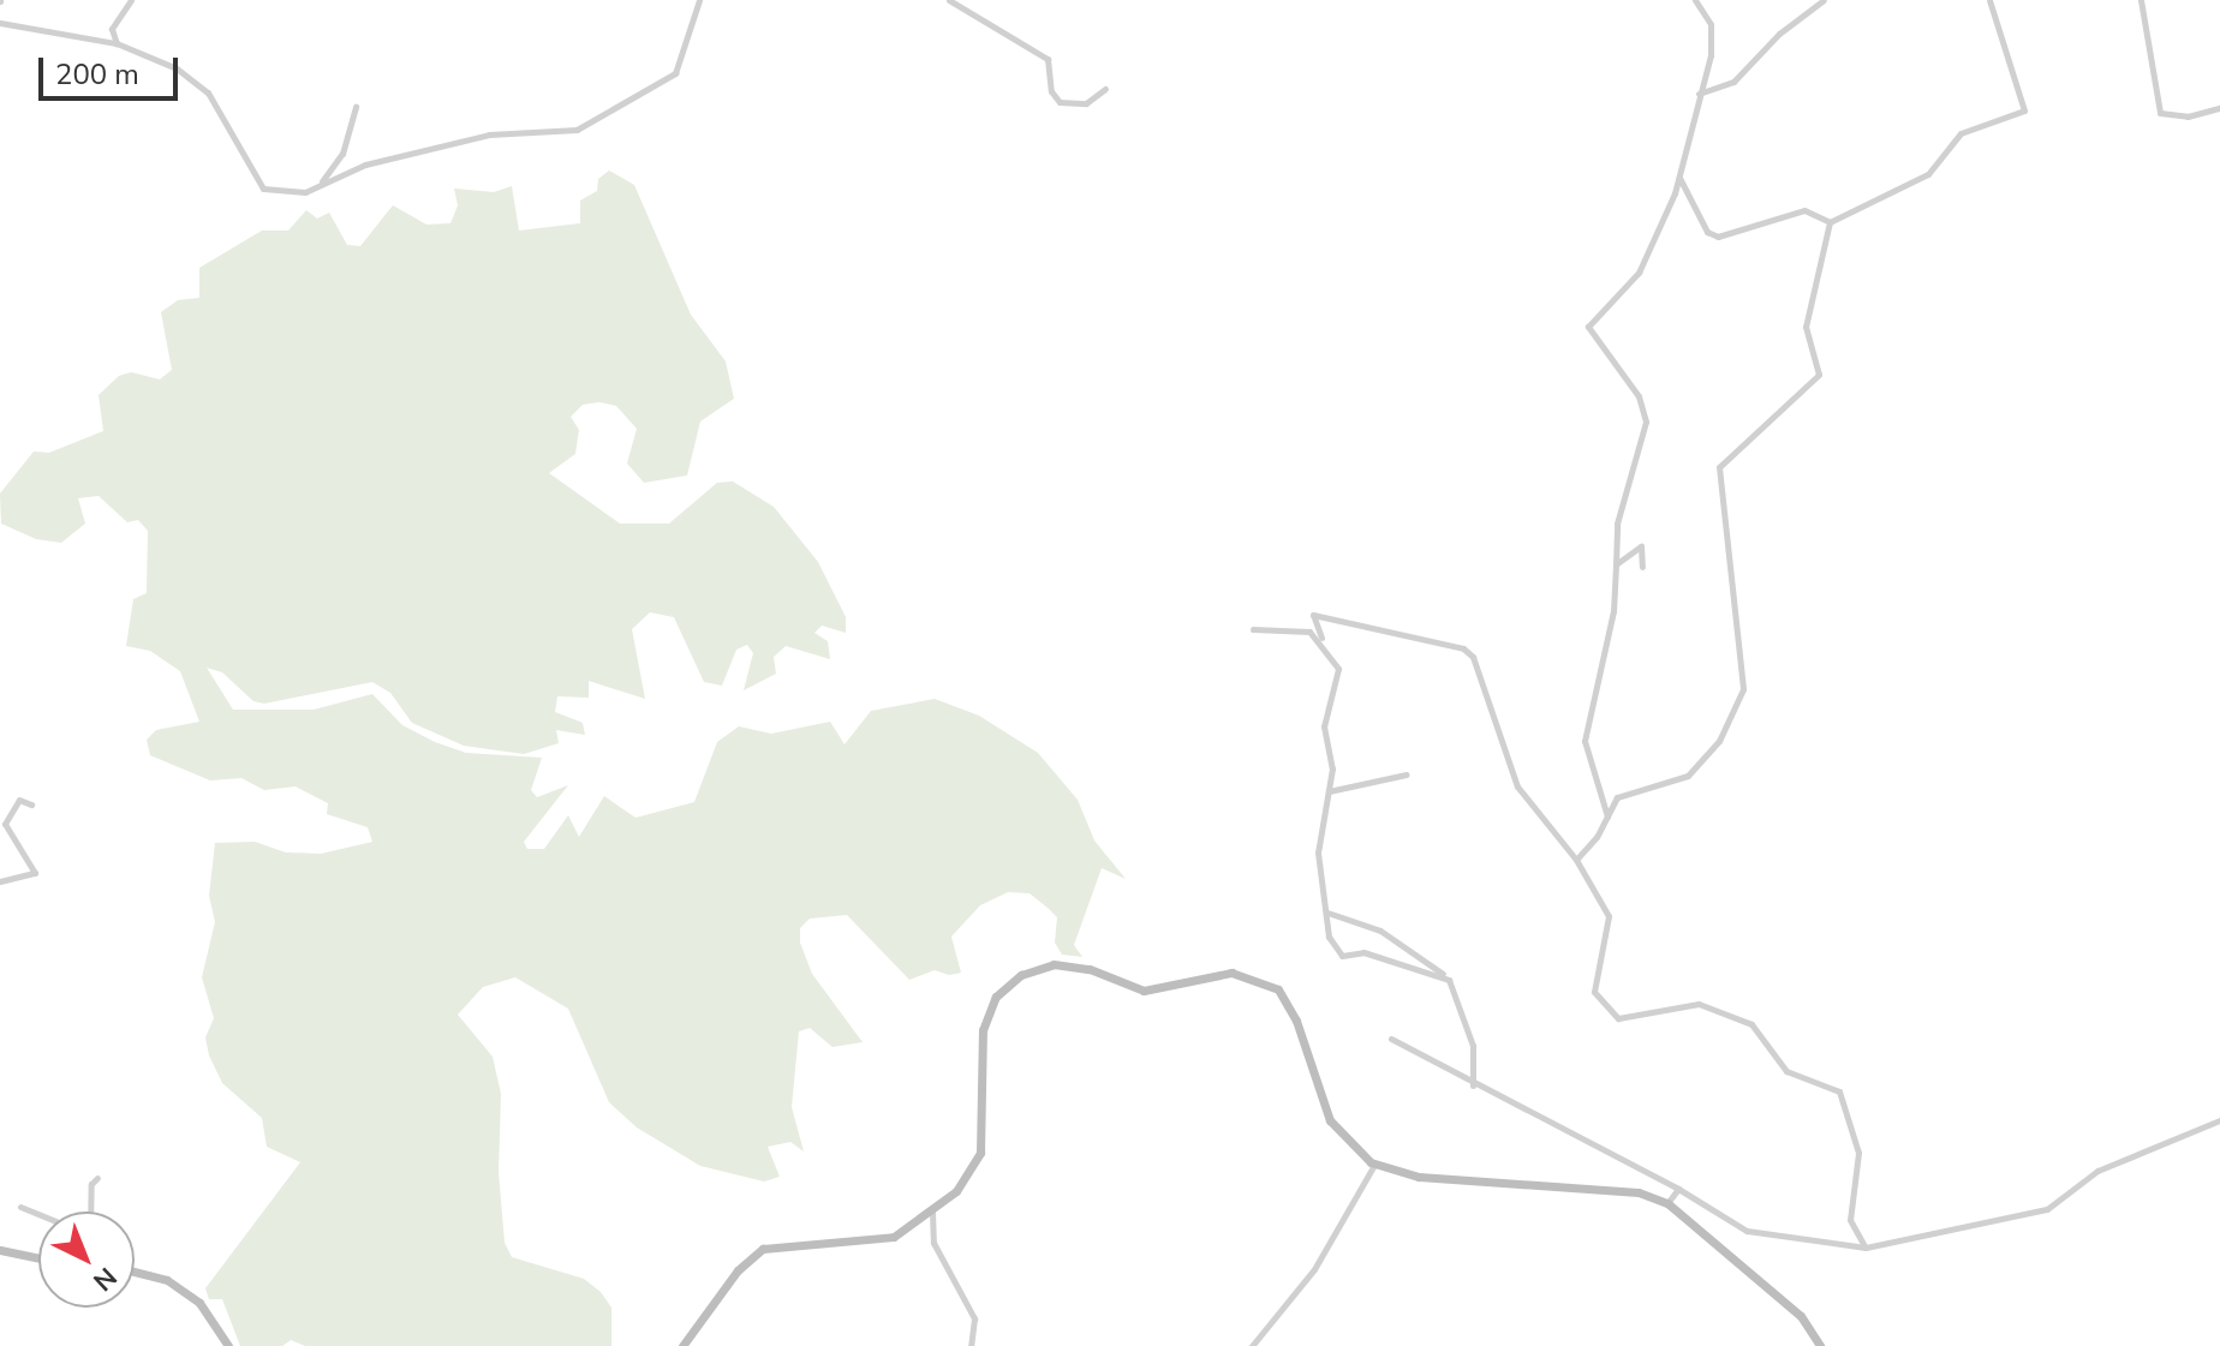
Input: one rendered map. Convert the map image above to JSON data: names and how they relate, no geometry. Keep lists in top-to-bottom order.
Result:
{
  "scale_bar": "200 m",
  "north": "bottom right"
}
